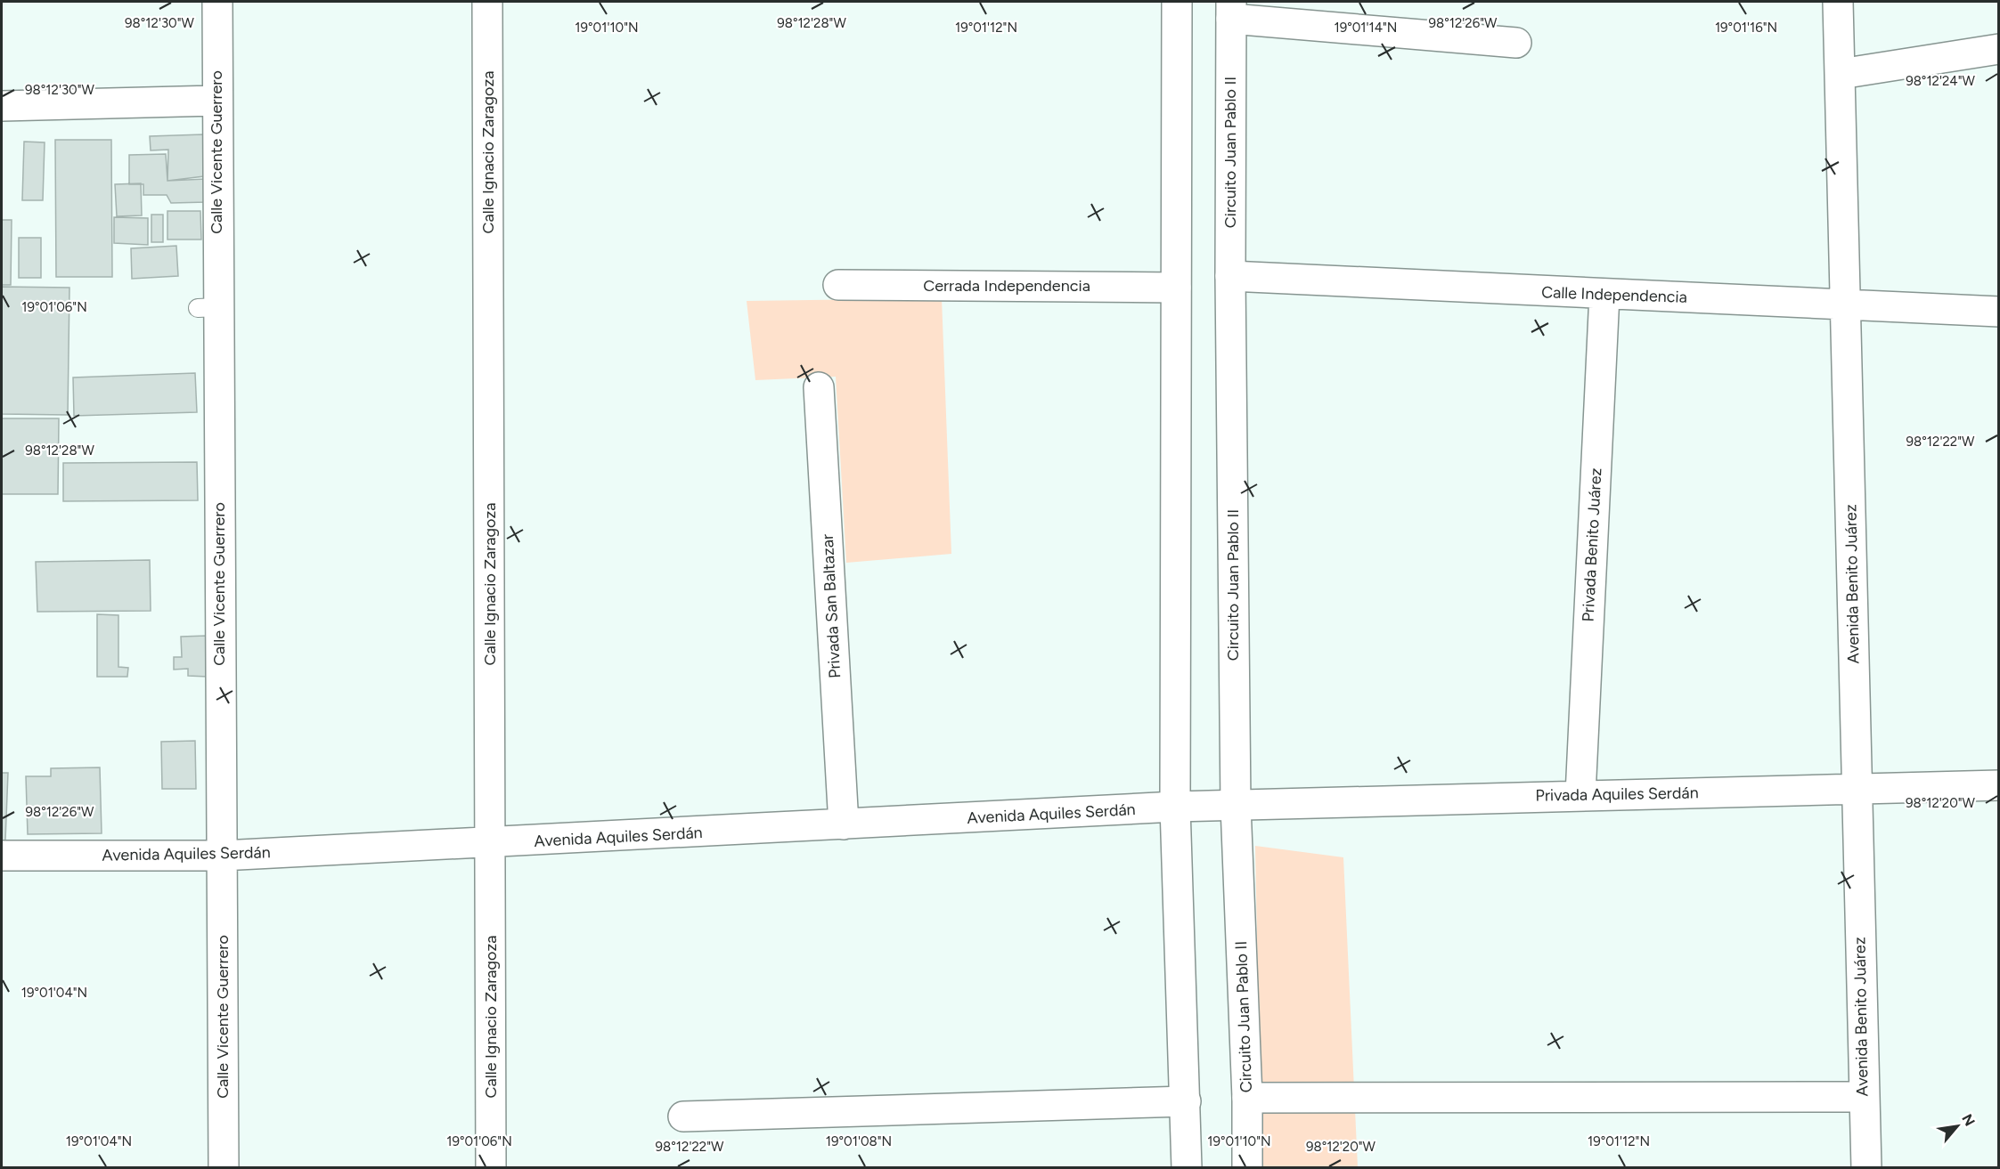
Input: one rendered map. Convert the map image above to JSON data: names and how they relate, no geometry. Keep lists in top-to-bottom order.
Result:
{
  "streets": {
    "street": [
      "Calle Vicente Guerrero",
      "Calle Ignacio Zaragoza",
      "Circuito Juan Pablo II",
      "Cerrada Independencia",
      "Calle Independencia",
      "Privada Benito Juárez",
      "Avenida Benito Juárez",
      "Privada San Baltazar",
      "Privada Aquiles Serdán",
      "Avenida Aquiles Serdán"
    ]
  },
  "crossings": [
    ["Calle Vicente Guerrero", "Avenida Aquiles Serdán"],
    ["Calle Ignacio Zaragoza", "Avenida Aquiles Serdán"],
    ["Circuito Juan Pablo II", "Calle Independencia"],
    ["Circuito Juan Pablo II", "Privada Aquiles Serdán"],
    ["Circuito Juan Pablo II", "Avenida Aquiles Serdán"],
    ["Calle Independencia", "Privada Benito Juárez"],
    ["Calle Independencia", "Avenida Benito Juárez"],
    ["Privada Benito Juárez", "Privada Aquiles Serdán"],
    ["Avenida Benito Juárez", "Privada Aquiles Serdán"],
    ["Privada San Baltazar", "Avenida Aquiles Serdán"],
    ["Privada Aquiles Serdán", "Avenida Aquiles Serdán"]
  ],
  "north": "top right",
  "coordinates": [
    "98°12'30\"W",
    "98°12'28\"W",
    "98°12'26\"W",
    "19°01'10\"N",
    "19°01'12\"N",
    "19°01'14\"N",
    "19°01'16\"N",
    "98°12'24\"W",
    "19°01'06\"N",
    "98°12'22\"W",
    "98°12'20\"W",
    "19°01'04\"N",
    "19°01'08\"N"
  ]
}
